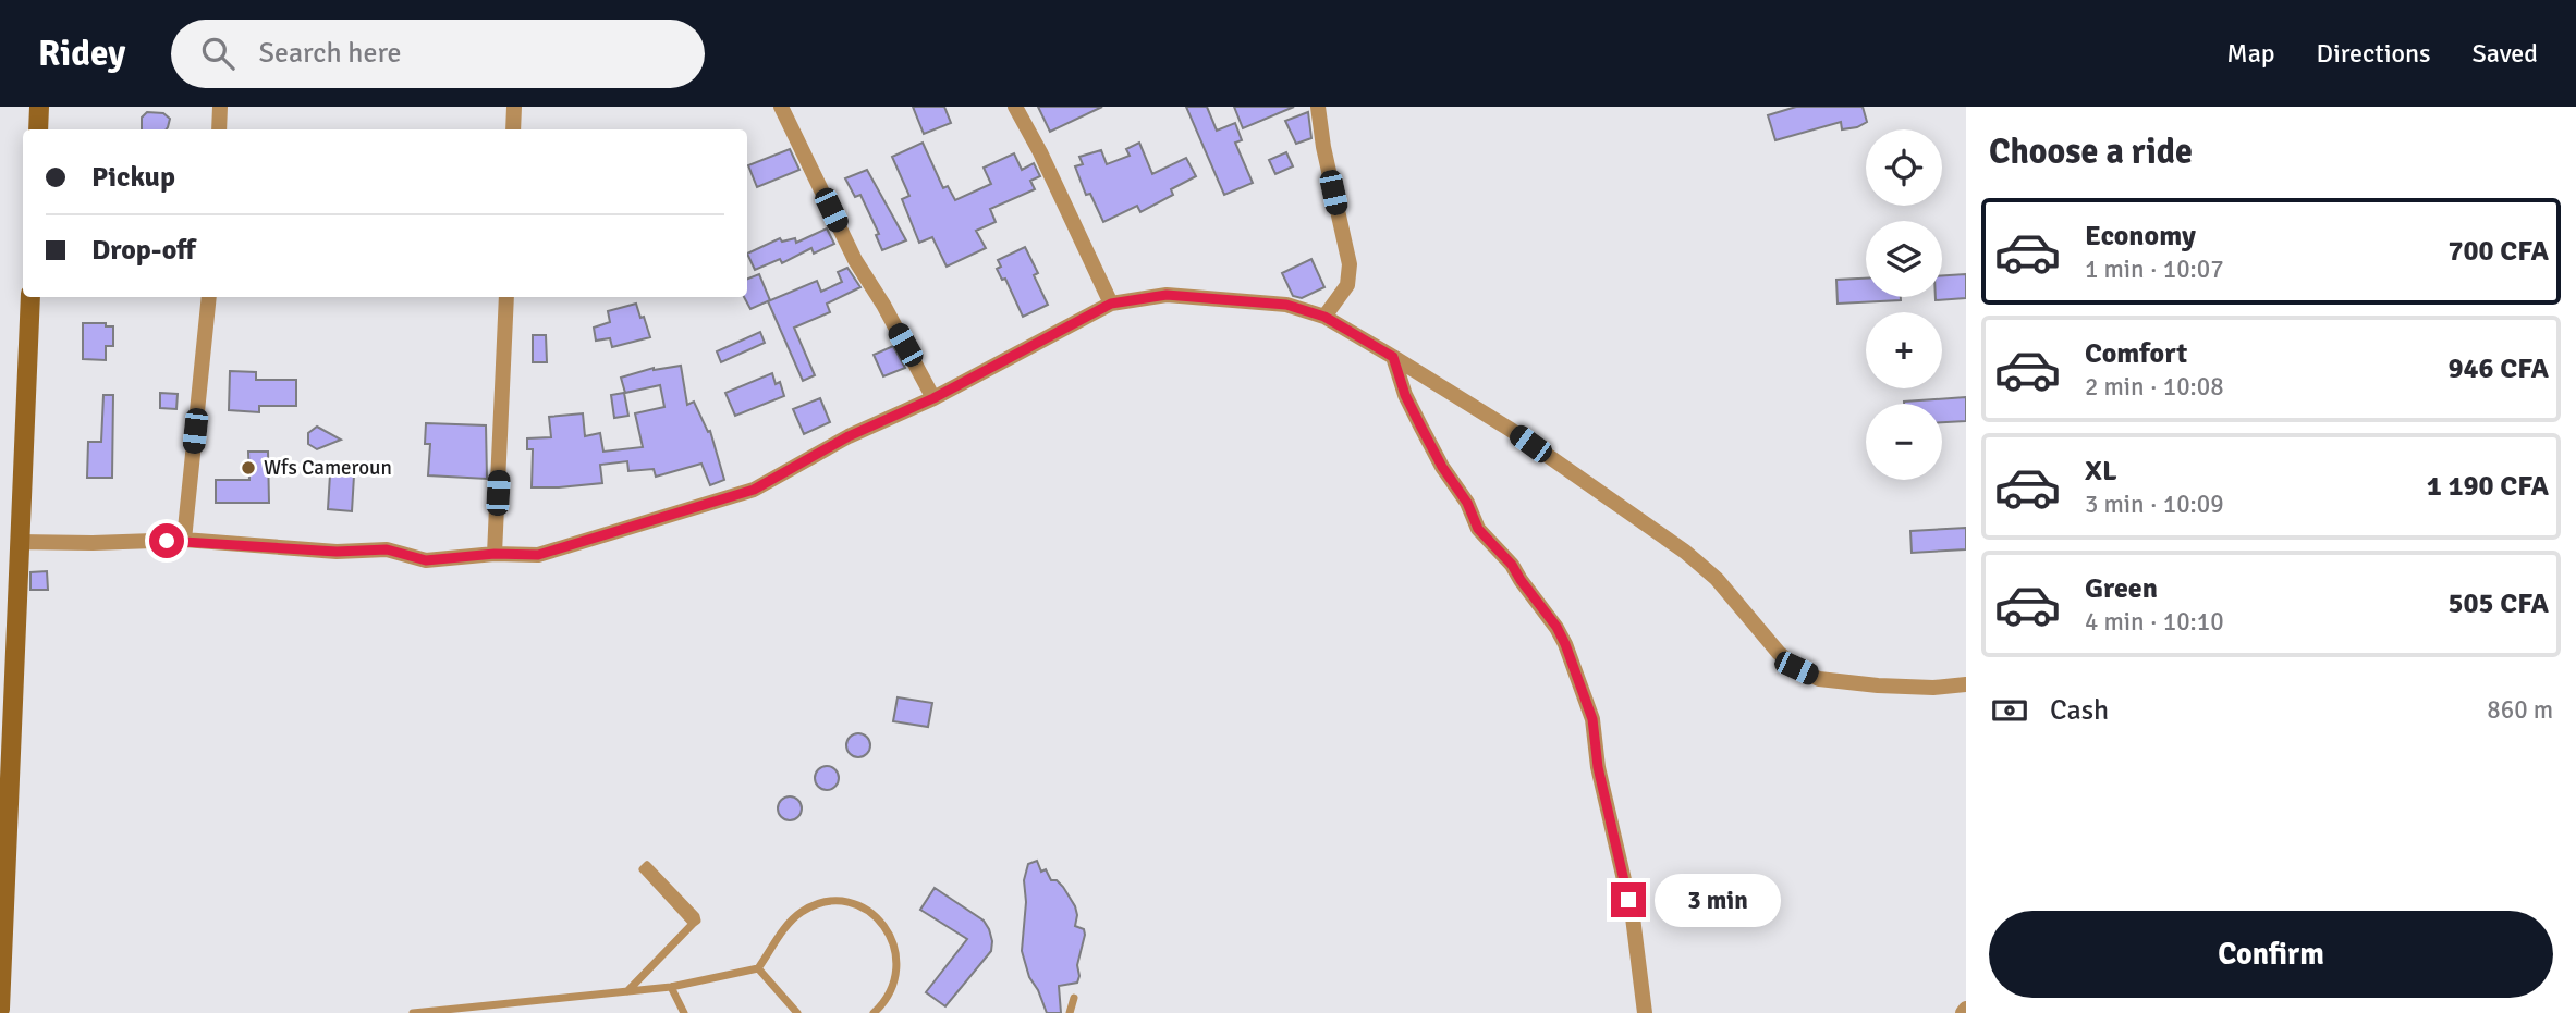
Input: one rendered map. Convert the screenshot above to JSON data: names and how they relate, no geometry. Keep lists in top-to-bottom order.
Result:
{
  "places": ["Wfs Cameroun"],
  "page": {
    "header": "Ridey",
    "search": "Search here",
    "nav": ["Map", "Directions", "Saved"],
    "heading": "Choose a ride",
    "map_buttons": ["+", "−"],
    "banner": ["Pickup", "Drop-off"],
    "list": [
      {
        "name": "Economy",
        "note": "1 min · 10:07",
        "value": "700 CFA"
      },
      {
        "name": "Comfort",
        "note": "2 min · 10:08",
        "value": "946 CFA"
      },
      {
        "name": "XL",
        "note": "3 min · 10:09",
        "value": "1 190 CFA"
      },
      {
        "name": "Green",
        "note": "4 min · 10:10",
        "value": "505 CFA"
      }
    ],
    "pay": ["Cash", "860 m"],
    "bubble": "3 min",
    "buttons": "Confirm"
  }
}
